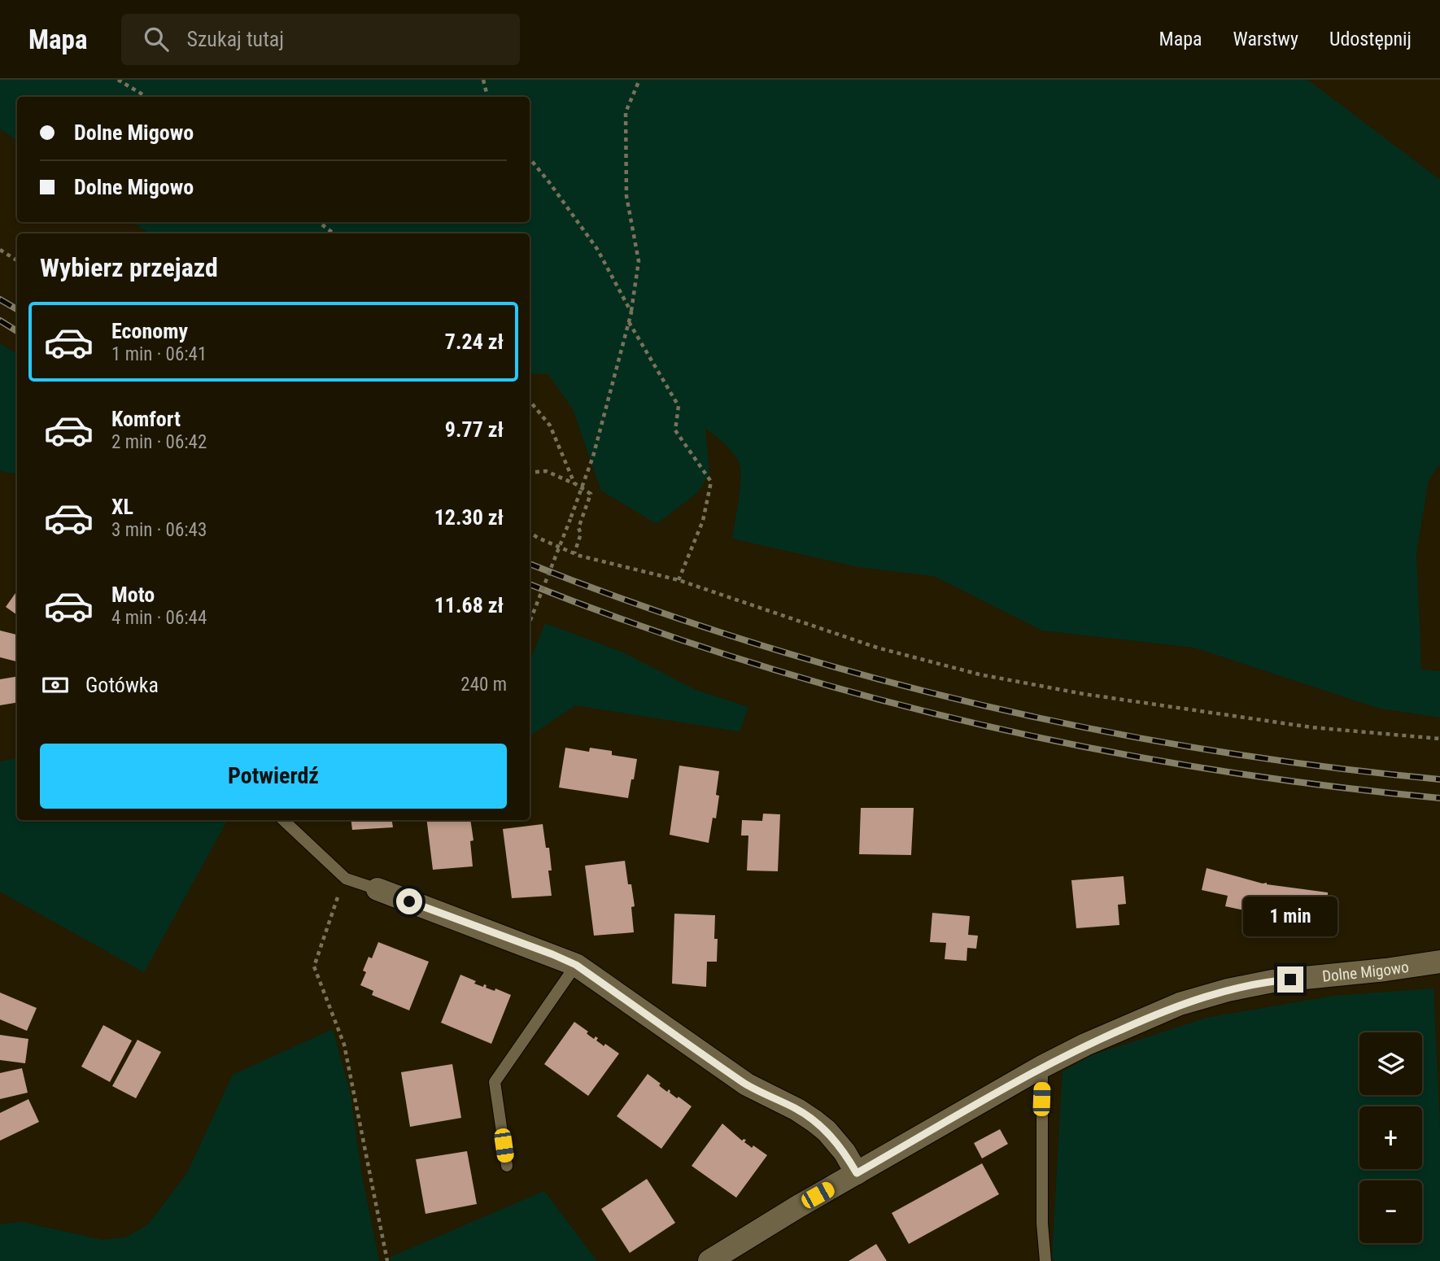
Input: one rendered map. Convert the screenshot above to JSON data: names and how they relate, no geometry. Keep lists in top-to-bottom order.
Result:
{
  "streets": {
    "street": ["Dolne Migowo"]
  },
  "page": {
    "header": "Mapa",
    "search": "Szukaj tutaj",
    "nav": ["Mapa", "Warstwy", "Udostępnij"],
    "banner": ["Dolne Migowo", "Dolne Migowo"],
    "heading": "Wybierz przejazd",
    "list": [
      {
        "name": "Economy",
        "note": "1 min · 06:41",
        "value": "7.24 zł"
      },
      {
        "name": "Komfort",
        "note": "2 min · 06:42",
        "value": "9.77 zł"
      },
      {
        "name": "XL",
        "note": "3 min · 06:43",
        "value": "12.30 zł"
      },
      {
        "name": "Moto",
        "note": "4 min · 06:44",
        "value": "11.68 zł"
      }
    ],
    "pay": ["Gotówka", "240 m"],
    "buttons": "Potwierdź",
    "bubble": "1 min",
    "map_buttons": ["+", "−"]
  }
}
